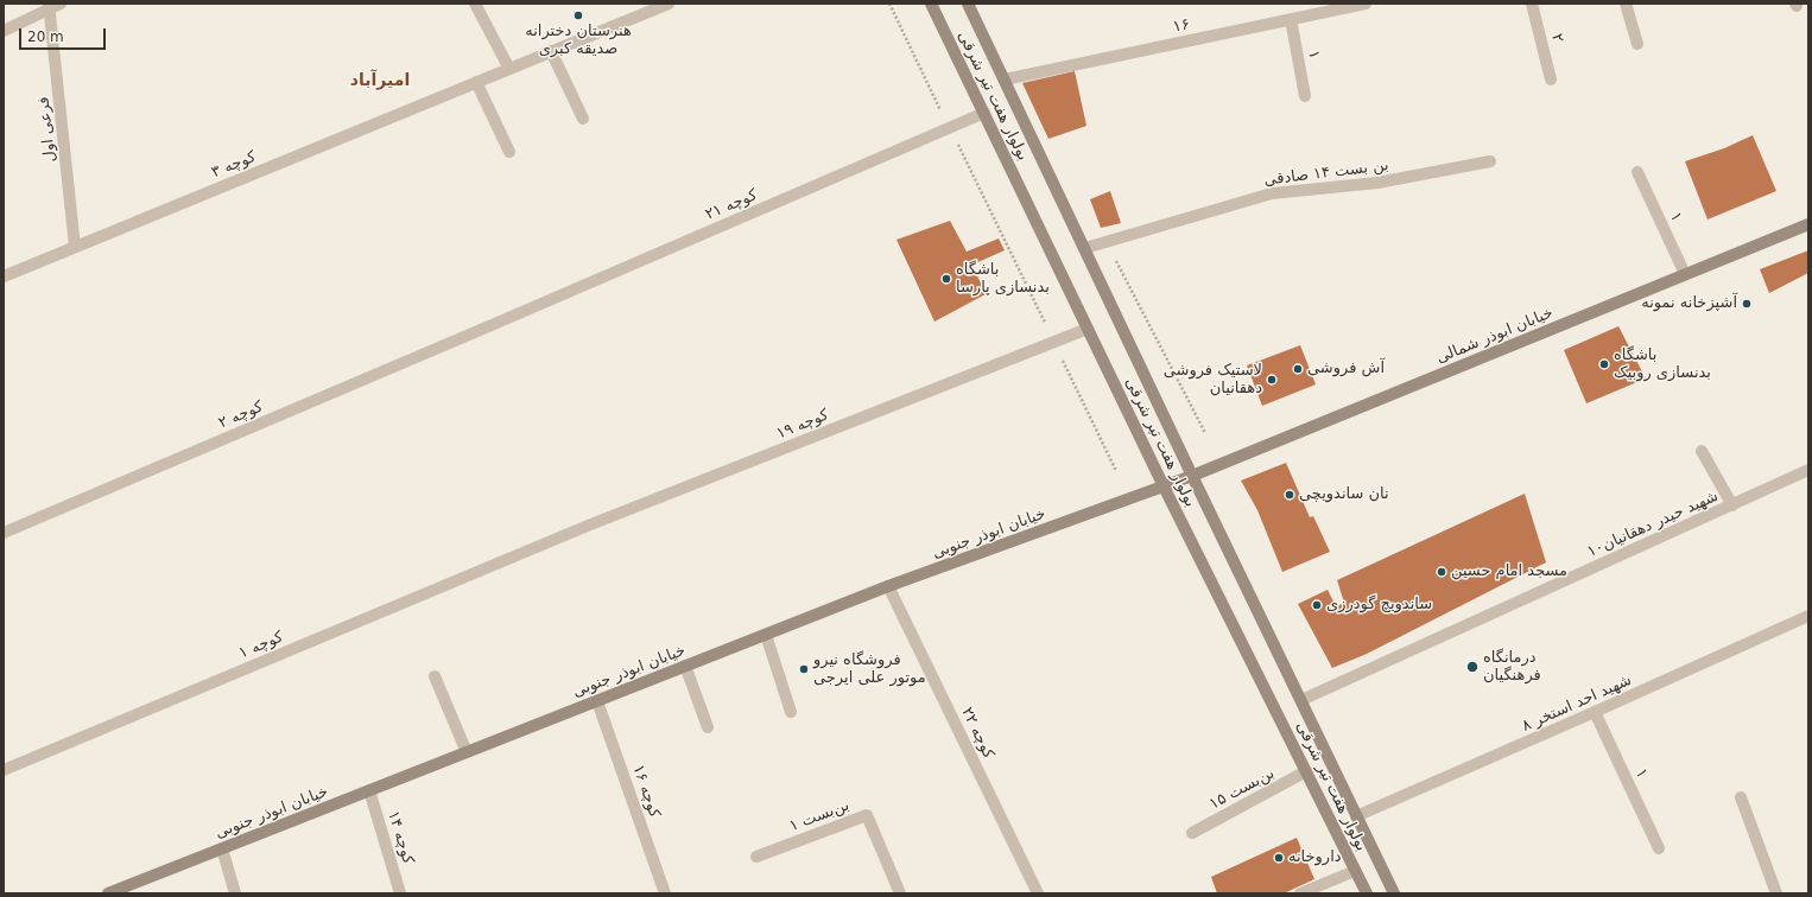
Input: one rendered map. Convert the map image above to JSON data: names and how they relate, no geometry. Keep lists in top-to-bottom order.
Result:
{
  "streets": {
    "main road": ["بولوار هفت تیر شرقی", "خیابان ابوذر شمالی", "خیابان ابوذر جنوبی"],
    "street": [
      "۱۶",
      "۲",
      "۱",
      "فرعی اول",
      "کوچه ۳",
      "بن بست ۱۴ صادقی",
      "کوچه ۲۱",
      "کوچه ۲",
      "کوچه ۱۹",
      "شهید حیدر دهقانیان۱۰",
      "کوچه ۱",
      "شهید احد استخر ۸",
      "کوچه ۲۲",
      "بن‌بست ۱۵",
      "کوچه ۱۶",
      "بن‌بست ۱",
      "کوچه ۱۴"
    ]
  },
  "crossings": [
    ["۱۶", "۱"],
    ["۱۶", "بولوار هفت تیر شرقی"],
    ["۱", "خیابان ابوذر شمالی"],
    ["۱", "شهید احد استخر ۸"],
    ["بولوار هفت تیر شرقی", "بن بست ۱۴ صادقی"],
    ["بولوار هفت تیر شرقی", "کوچه ۲۱"],
    ["بولوار هفت تیر شرقی", "خیابان ابوذر شمالی"],
    ["بولوار هفت تیر شرقی", "کوچه ۱۹"],
    ["بولوار هفت تیر شرقی", "شهید حیدر دهقانیان۱۰"],
    ["بولوار هفت تیر شرقی", "خیابان ابوذر جنوبی"],
    ["بولوار هفت تیر شرقی", "شهید احد استخر ۸"],
    ["بولوار هفت تیر شرقی", "بن‌بست ۱۵"],
    ["فرعی اول", "کوچه ۳"],
    ["کوچه ۲۱", "کوچه ۲"],
    ["خیابان ابوذر شمالی", "خیابان ابوذر جنوبی"],
    ["کوچه ۱۹", "کوچه ۱"],
    ["خیابان ابوذر جنوبی", "کوچه ۲۲"],
    ["خیابان ابوذر جنوبی", "کوچه ۱۶"],
    ["خیابان ابوذر جنوبی", "کوچه ۱۴"]
  ],
  "districts": ["امیرآباد"],
  "places": [
    "هنرستان دخترانه صدیقه کبری",
    "باشگاه بدنسازی پارسا",
    "آشپزخانه نمونه",
    "باشگاه بدنسازی روبیک",
    "آش فروشی",
    "لاستیک فروشی دهقانیان",
    "نان ساندویچی",
    "مسجد امام حسین",
    "ساندویچ گودرزی",
    "درمانگاه فرهنگیان",
    "فروشگاه نیرو موتور علی ایرجی",
    "داروخانه"
  ],
  "scale_bar": "20 m"
}
